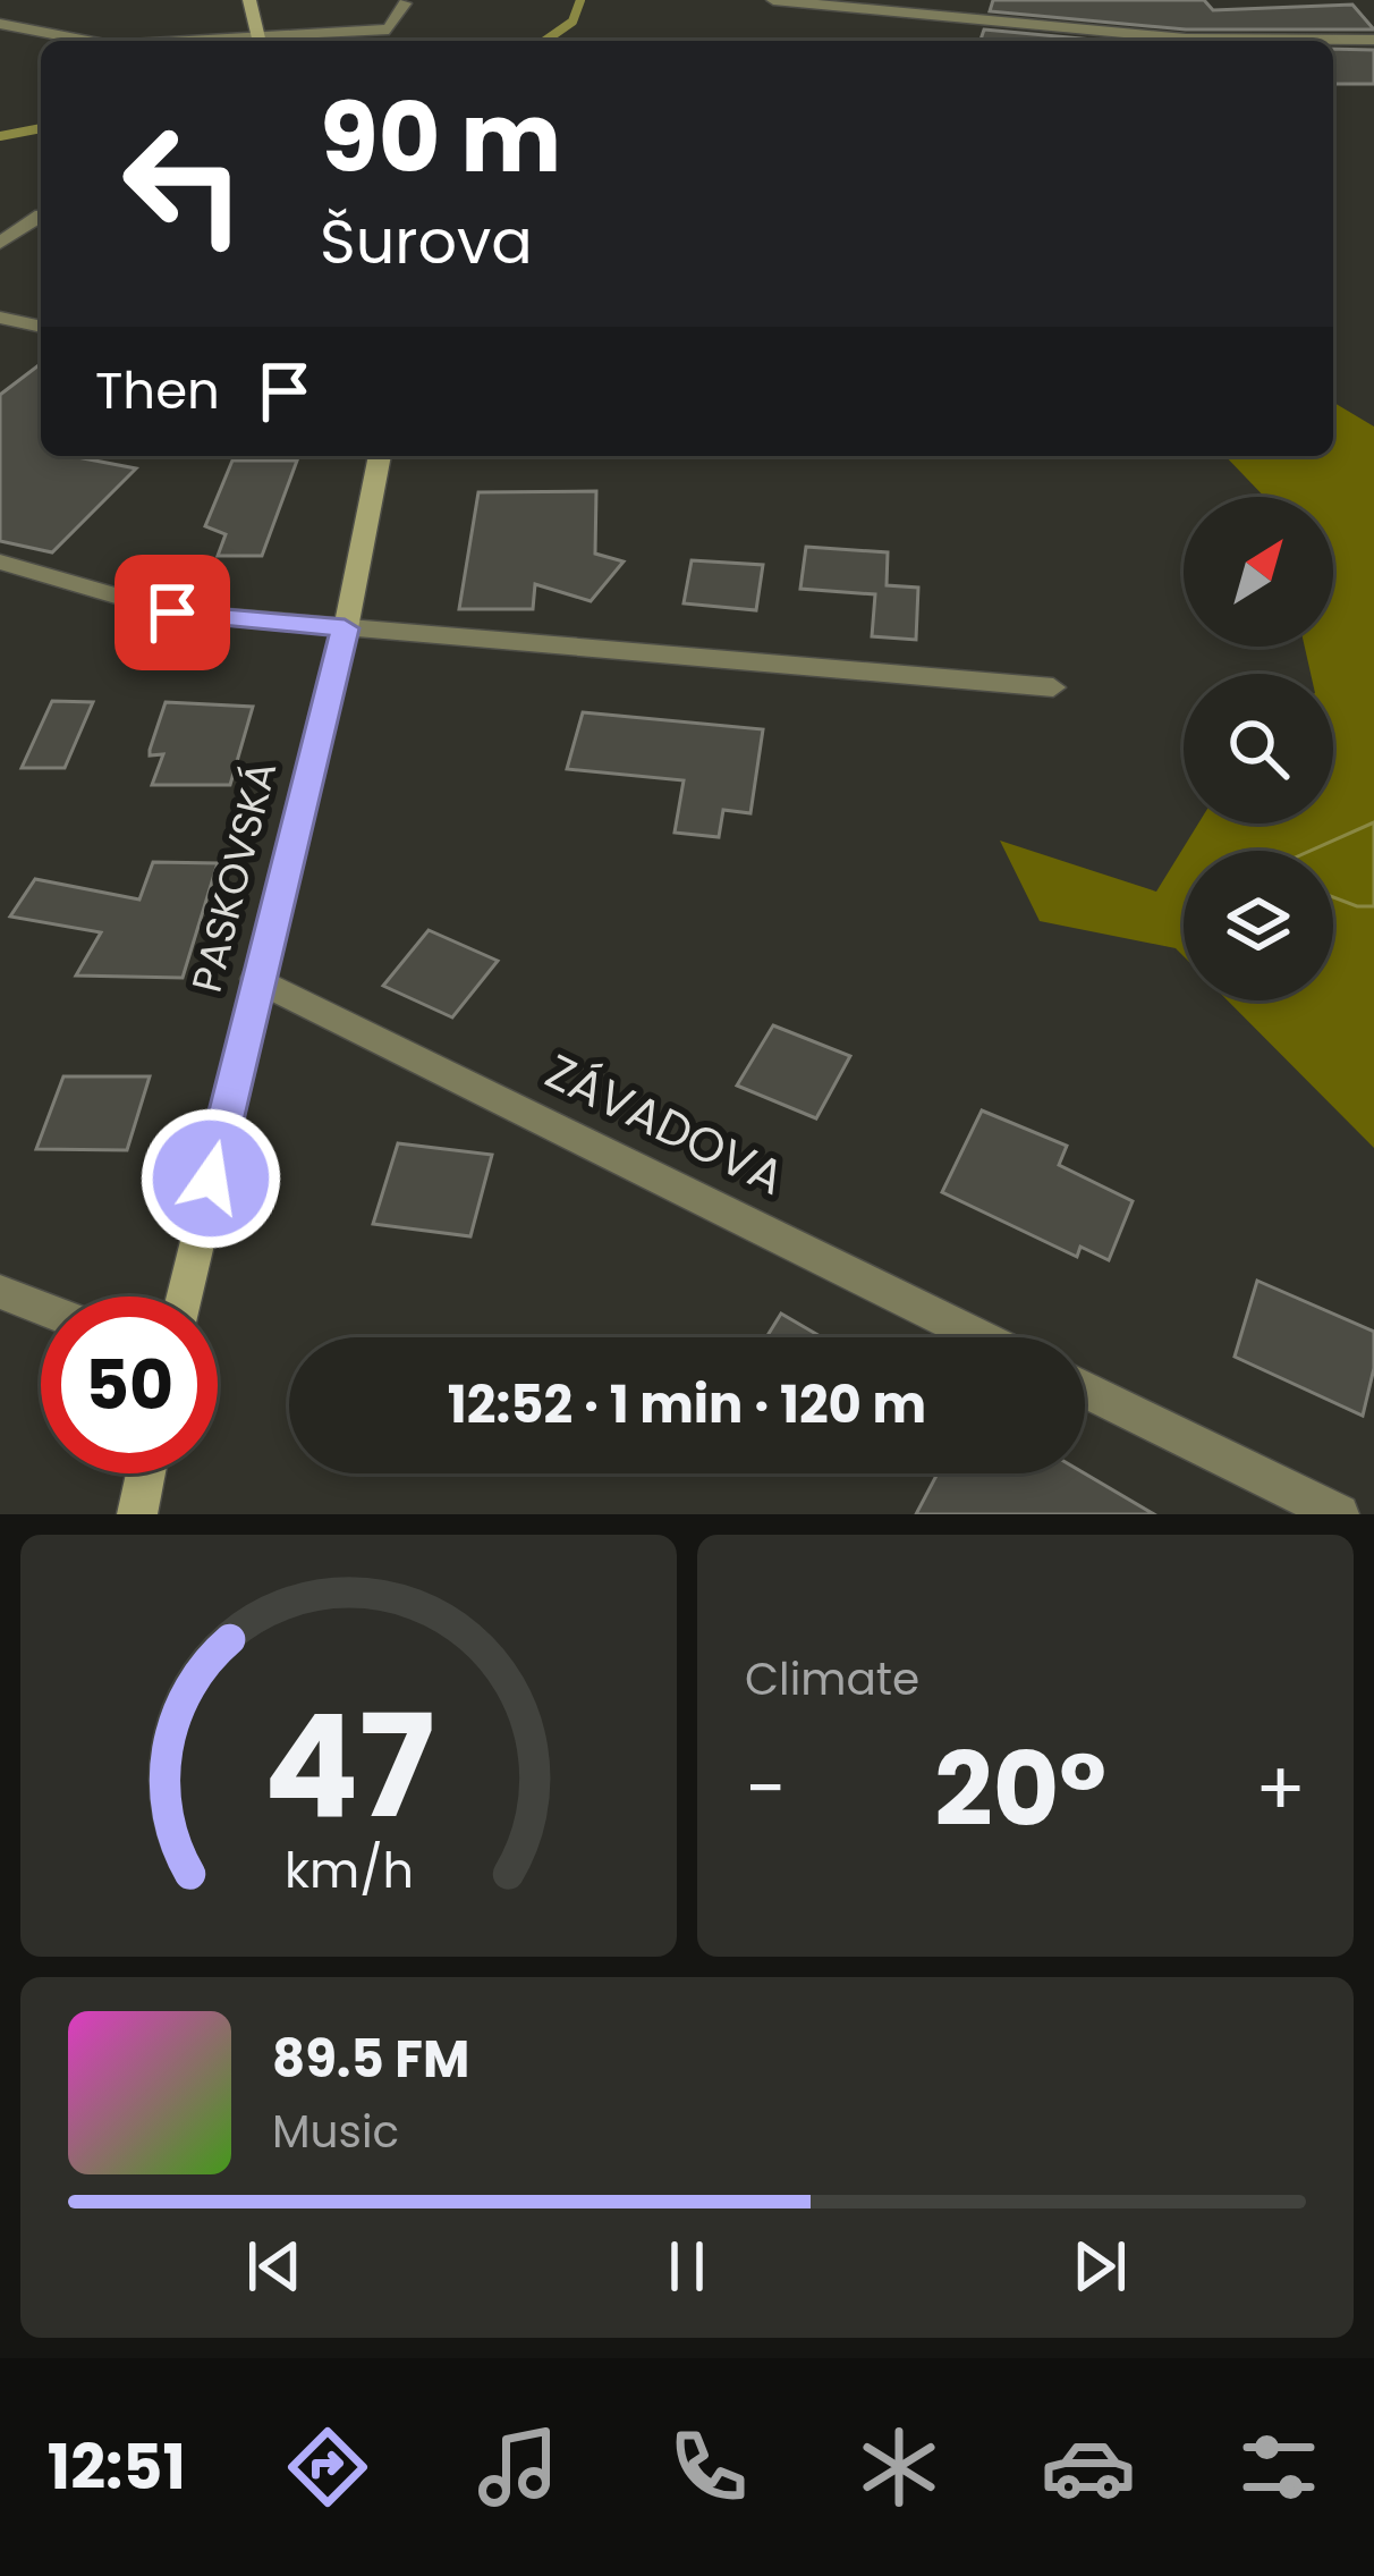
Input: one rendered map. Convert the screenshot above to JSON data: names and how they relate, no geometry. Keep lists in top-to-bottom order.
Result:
{
  "streets": {
    "main road": ["PASKOVSKÁ"],
    "street": ["ZÁVADOVA"]
  },
  "crossings": [
    ["PASKOVSKÁ", "ZÁVADOVA"]
  ],
  "north": "top right",
  "page": {
    "turn": ["90 m", "Šurova"],
    "then": "Then",
    "limit": "50",
    "trip": "12:52 · 1 min · 120 m",
    "tile": "Climate",
    "heat": ["−", "20°", "+"],
    "song": ["89.5 FM", "Music"],
    "tabs": "12:51",
    "gauge": ["47", "km/h"]
  }
}
